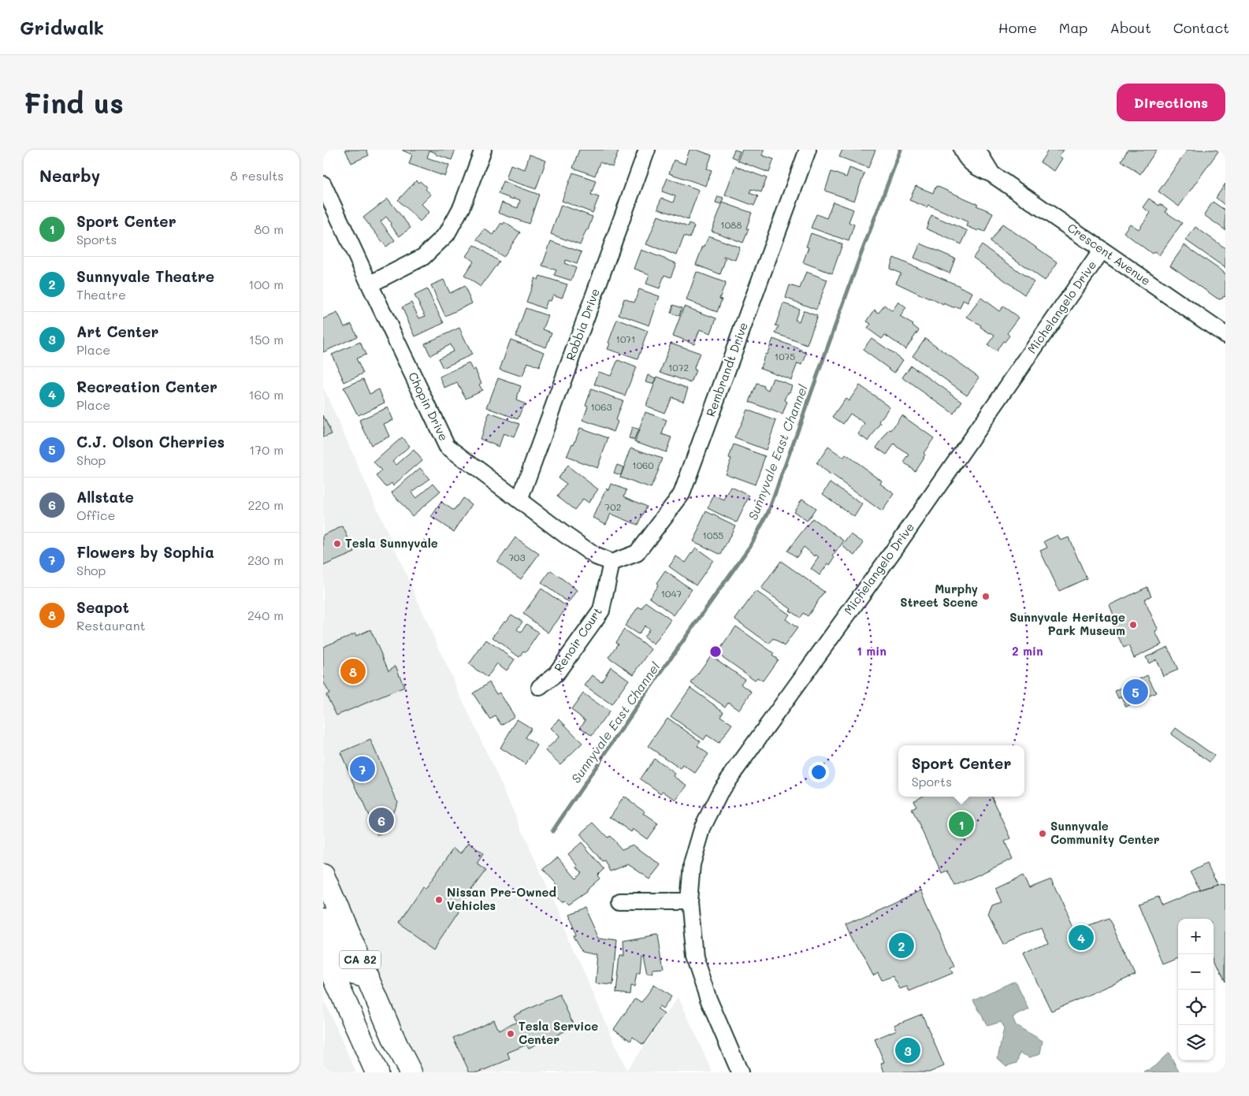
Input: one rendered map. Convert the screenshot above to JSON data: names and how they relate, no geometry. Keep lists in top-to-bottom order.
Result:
{
  "streets": {
    "main road": ["CA 82"],
    "street": [
      "Crescent Avenue",
      "Michelangelo Drive",
      "Robbia Drive",
      "Rembrandt Drive",
      "Chopin Drive",
      "Renoir Court"
    ]
  },
  "crossings": [
    ["Crescent Avenue", "Michelangelo Drive"],
    ["Robbia Drive", "Chopin Drive"],
    ["Rembrandt Drive", "Chopin Drive"],
    ["Rembrandt Drive", "Renoir Court"],
    ["Chopin Drive", "Renoir Court"]
  ],
  "water": ["Sunnyvale East Channel"],
  "places": [
    "Tesla Sunnyvale",
    "Murphy Street Scene",
    "Sunnyvale Heritage Park Museum",
    "Sunnyvale Community Center",
    "Nissan Pre-Owned Vehicles",
    "Tesla Service Center"
  ],
  "house_numbers": [
    "1088",
    "1071",
    "1075",
    "1072",
    "1063",
    "1060",
    "702",
    "1055",
    "703",
    "1047"
  ],
  "page": {
    "header": "Gridwalk",
    "nav": [
      "Home",
      "Map",
      "About",
      "Contact"
    ],
    "buttons": "Directions",
    "title": "Find us",
    "heading": ["Nearby", "8 results"],
    "list": [
      {
        "mark": "1",
        "name": "Sport Center",
        "note": "Sports",
        "value": "80 m"
      },
      {
        "mark": "2",
        "name": "Sunnyvale Theatre",
        "note": "Theatre",
        "value": "100 m"
      },
      {
        "mark": "3",
        "name": "Art Center",
        "note": "Place",
        "value": "150 m"
      },
      {
        "mark": "4",
        "name": "Recreation Center",
        "note": "Place",
        "value": "160 m"
      },
      {
        "mark": "5",
        "name": "C.J. Olson Cherries",
        "note": "Shop",
        "value": "170 m"
      },
      {
        "mark": "6",
        "name": "Allstate",
        "note": "Office",
        "value": "220 m"
      },
      {
        "mark": "7",
        "name": "Flowers by Sophia",
        "note": "Shop",
        "value": "230 m"
      },
      {
        "mark": "8",
        "name": "Seapot",
        "note": "Restaurant",
        "value": "240 m"
      }
    ],
    "pins": [
      "8",
      "5",
      "7",
      "6",
      "1",
      "4",
      "2",
      "3"
    ],
    "popup": ["Sport Center", "Sports"],
    "map_buttons": ["+", "−"]
  },
  "rings": ["1 min", "2 min"]
}
